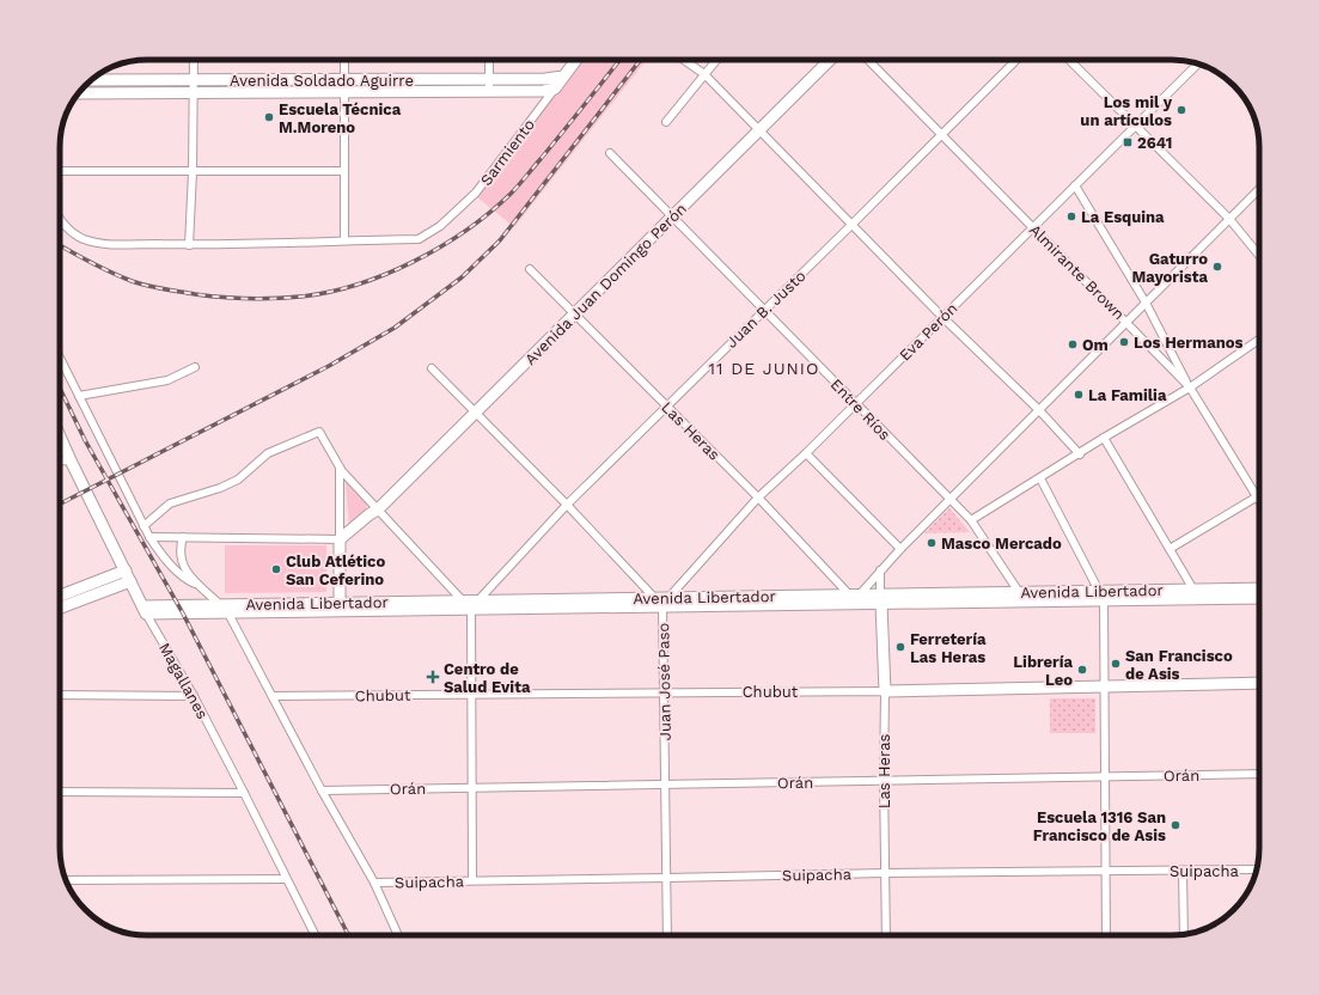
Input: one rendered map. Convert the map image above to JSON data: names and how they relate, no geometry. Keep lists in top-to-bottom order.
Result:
{
  "streets": {
    "main road": [
      "Avenida Soldado Aguirre",
      "Sarmiento",
      "Avenida Juan Domingo Perón",
      "Las Heras",
      "Avenida Libertador",
      "Magallanes",
      "Chubut"
    ],
    "street": [
      "Almirante Brown",
      "Juan B. Justo",
      "Eva Perón",
      "Entre Ríos",
      "Juan José Paso",
      "Orán",
      "Suipacha"
    ]
  },
  "crossings": [
    ["Avenida Soldado Aguirre", "Sarmiento"],
    ["Almirante Brown", "Juan B. Justo"],
    ["Almirante Brown", "Eva Perón"],
    ["Avenida Juan Domingo Perón", "Entre Ríos"],
    ["Avenida Juan Domingo Perón", "Las Heras"],
    ["Juan B. Justo", "Entre Ríos"],
    ["Juan B. Justo", "Las Heras"],
    ["Juan B. Justo", "Avenida Libertador"],
    ["Eva Perón", "Entre Ríos"],
    ["Eva Perón", "Las Heras"],
    ["Eva Perón", "Avenida Libertador"],
    ["Eva Perón", "Juan José Paso"],
    ["Entre Ríos", "Avenida Libertador"],
    ["Las Heras", "Avenida Libertador"],
    ["Las Heras", "Chubut"],
    ["Las Heras", "Orán"],
    ["Las Heras", "Suipacha"],
    ["Avenida Libertador", "Magallanes"],
    ["Avenida Libertador", "Juan José Paso"],
    ["Juan José Paso", "Chubut"],
    ["Juan José Paso", "Orán"],
    ["Juan José Paso", "Suipacha"]
  ],
  "districts": ["11 DE JUNIO"],
  "places": {
    "other": [
      "Los mil y un artículos",
      "Escuela Técnica M.Moreno",
      "La Esquina",
      "Gaturro Mayorista",
      "Los Hermanos",
      "Om",
      "La Familia",
      "Masco Mercado",
      "Club Atlético San Ceferino",
      "Ferretería Las Heras",
      "San Francisco de Asis",
      "Librería Leo",
      "Escuela 1316 San Francisco de Asis"
    ],
    "transit": ["2641"],
    "health": ["Centro de Salud Evita"]
  }
}
